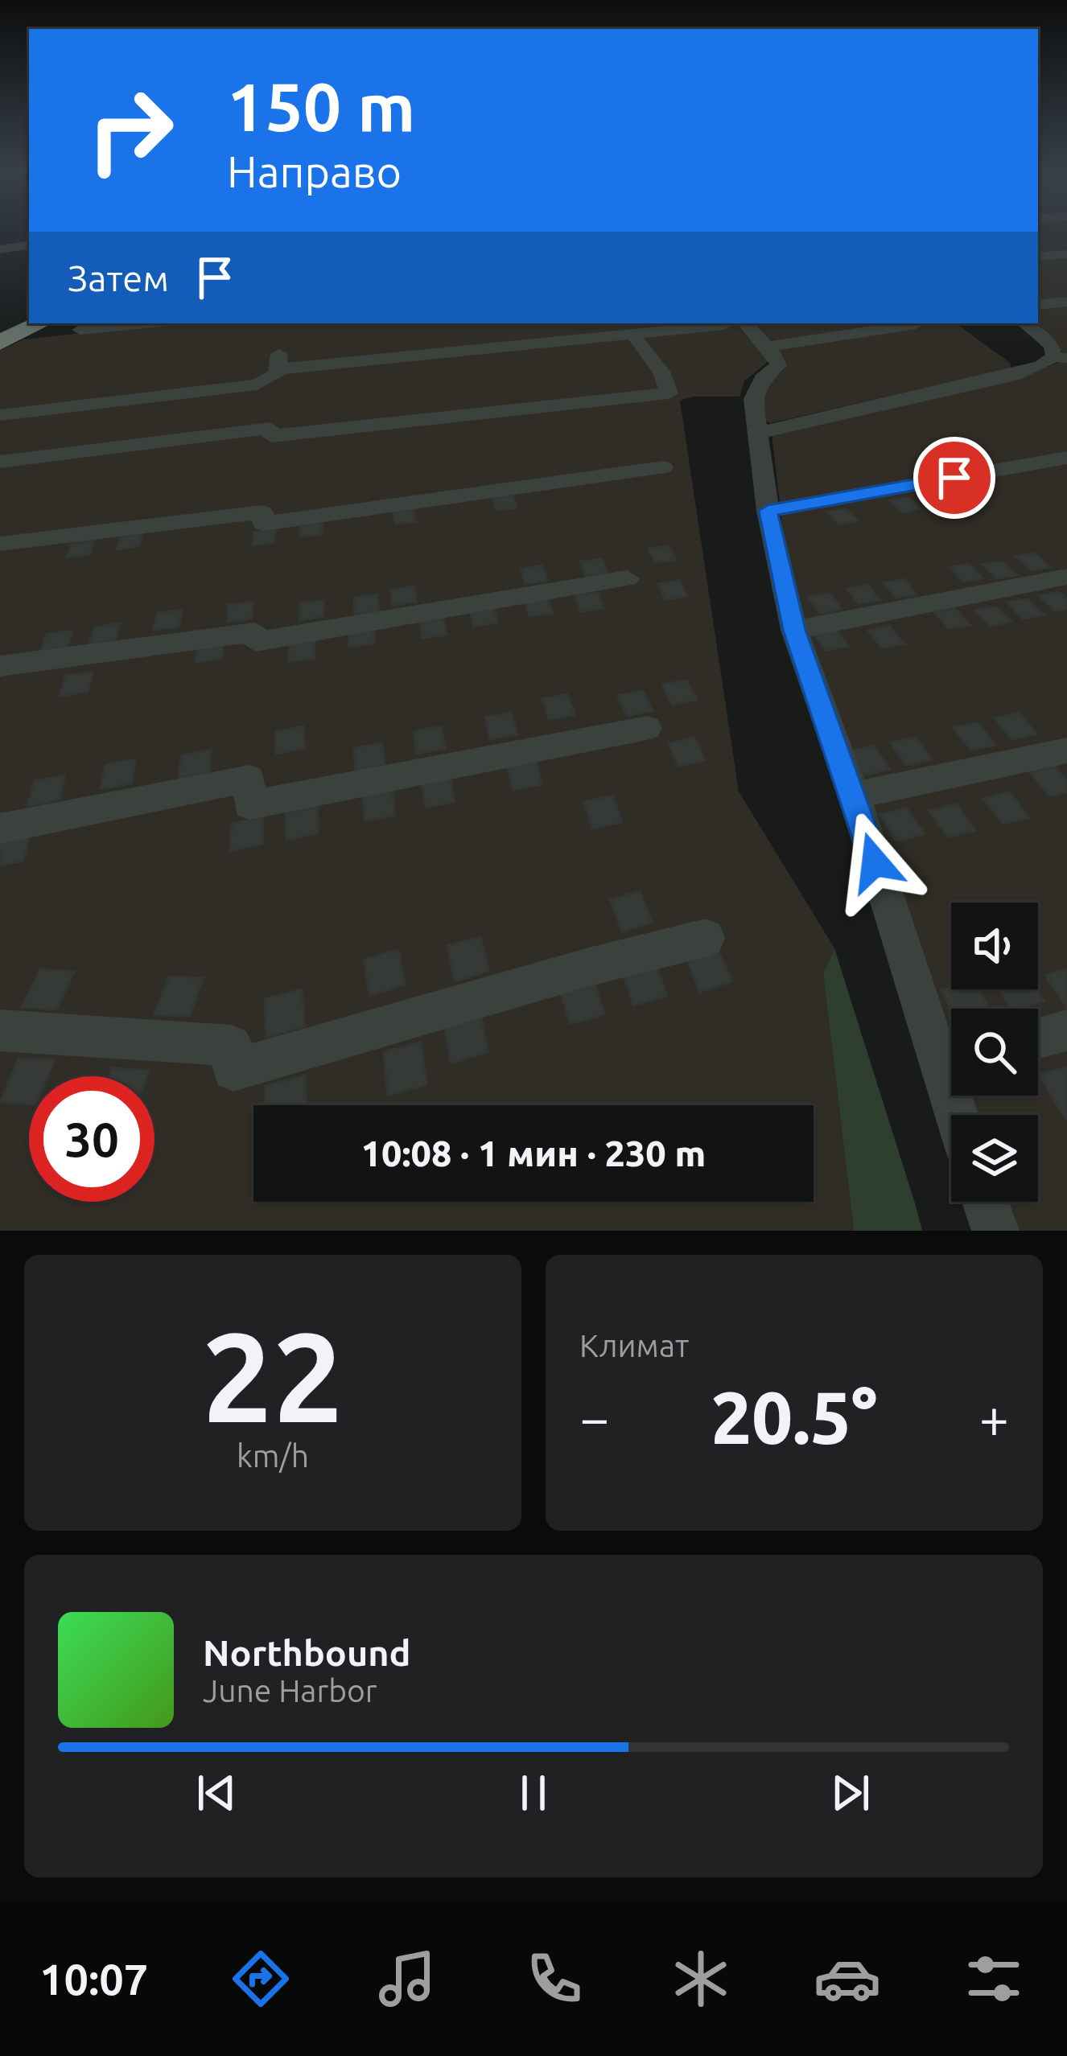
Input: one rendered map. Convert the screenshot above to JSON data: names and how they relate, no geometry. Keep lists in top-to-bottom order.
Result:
{
  "page": {
    "turn": ["150 m", "Направо"],
    "then": "Затем",
    "limit": "30",
    "trip": "10:08 · 1 мин · 230 m",
    "tile": [
      ["22", "km/h"],
      "Климат"
    ],
    "heat": ["−", "20.5°", "+"],
    "song": ["Northbound", "June Harbor"],
    "tabs": "10:07"
  }
}
